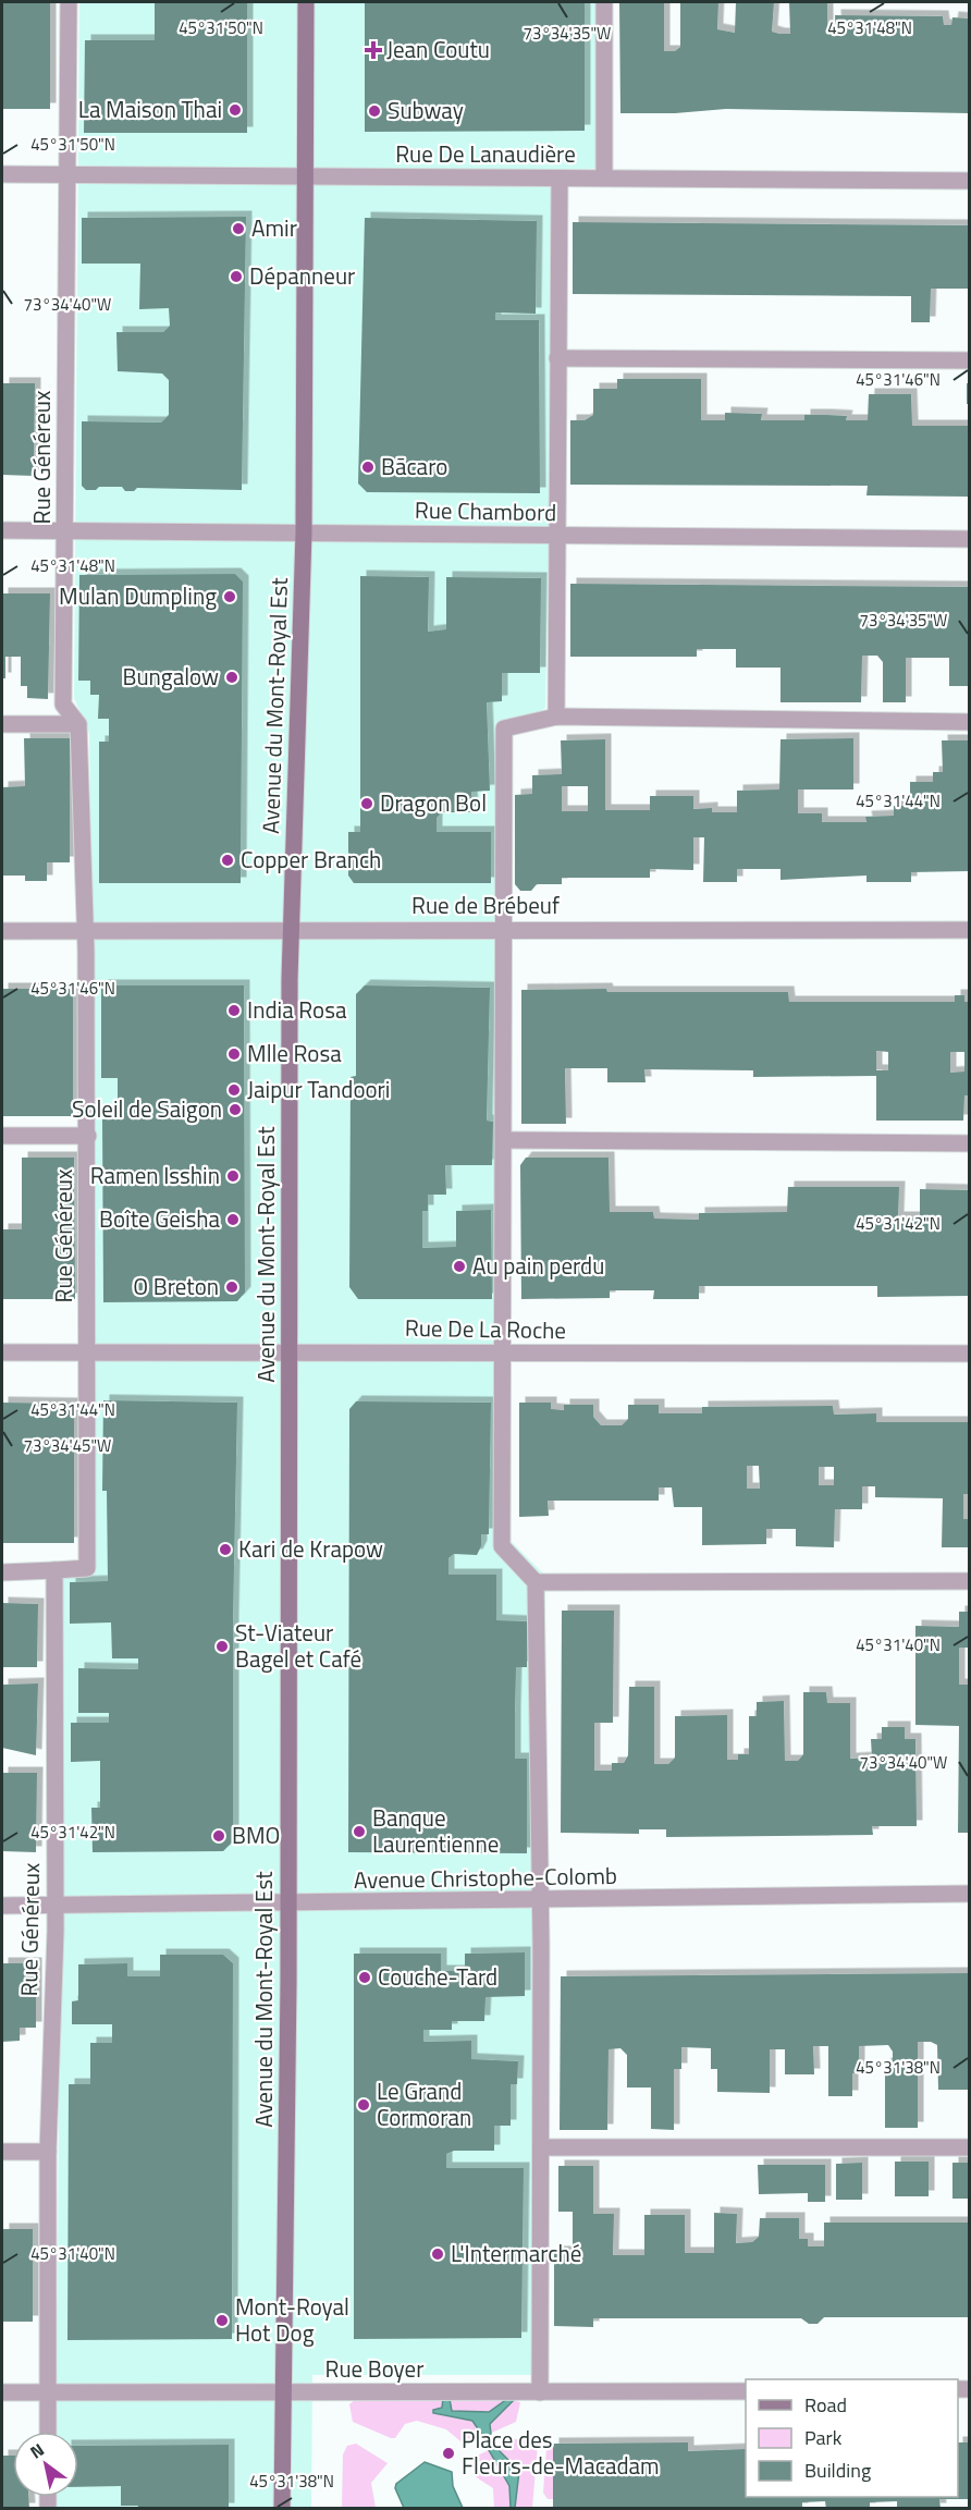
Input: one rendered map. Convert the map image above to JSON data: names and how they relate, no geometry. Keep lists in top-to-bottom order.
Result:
{
  "streets": {
    "main road": ["Avenue du Mont-Royal Est"],
    "street": [
      "Rue De Lanaudière",
      "Rue Généreux",
      "Rue Chambord",
      "Rue de Brébeuf",
      "Rue De La Roche",
      "Avenue Christophe-Colomb",
      "Rue Boyer"
    ]
  },
  "crossings": [
    ["Rue De Lanaudière", "Rue Généreux"],
    ["Rue De Lanaudière", "Avenue du Mont-Royal Est"],
    ["Rue Généreux", "Rue Chambord"],
    ["Rue Généreux", "Rue de Brébeuf"],
    ["Rue Généreux", "Rue De La Roche"],
    ["Rue Généreux", "Avenue Christophe-Colomb"],
    ["Rue Généreux", "Rue Boyer"],
    ["Rue Chambord", "Avenue du Mont-Royal Est"],
    ["Avenue du Mont-Royal Est", "Rue de Brébeuf"],
    ["Avenue du Mont-Royal Est", "Rue De La Roche"],
    ["Avenue du Mont-Royal Est", "Avenue Christophe-Colomb"],
    ["Avenue du Mont-Royal Est", "Rue Boyer"]
  ],
  "places": {
    "health": ["Jean Coutu"],
    "other": [
      "La Maison Thai",
      "Subway",
      "Amir",
      "Dépanneur",
      "Bācaro",
      "Mulan Dumpling",
      "Bungalow",
      "Dragon Bol",
      "Copper Branch",
      "India Rosa",
      "Mlle Rosa",
      "Jaipur Tandoori",
      "Soleil de Saigon",
      "Ramen Isshin",
      "Boîte Geisha",
      "Au pain perdu",
      "O Breton",
      "Kari de Krapow",
      "St-Viateur Bagel et Café",
      "Banque Laurentienne",
      "BMO",
      "Couche-Tard",
      "Le Grand Cormoran",
      "L'Intermarché",
      "Mont-Royal Hot Dog",
      "Place des Fleurs-de-Macadam"
    ]
  },
  "legend": ["Road", "Park", "Building"],
  "north": "top left",
  "coordinates": [
    "45°31'50\"N",
    "45°31'48\"N",
    "73°34'35\"W",
    "73°34'40\"W",
    "45°31'46\"N",
    "45°31'44\"N",
    "45°31'42\"N",
    "73°34'45\"W",
    "45°31'40\"N",
    "45°31'38\"N"
  ]
}
